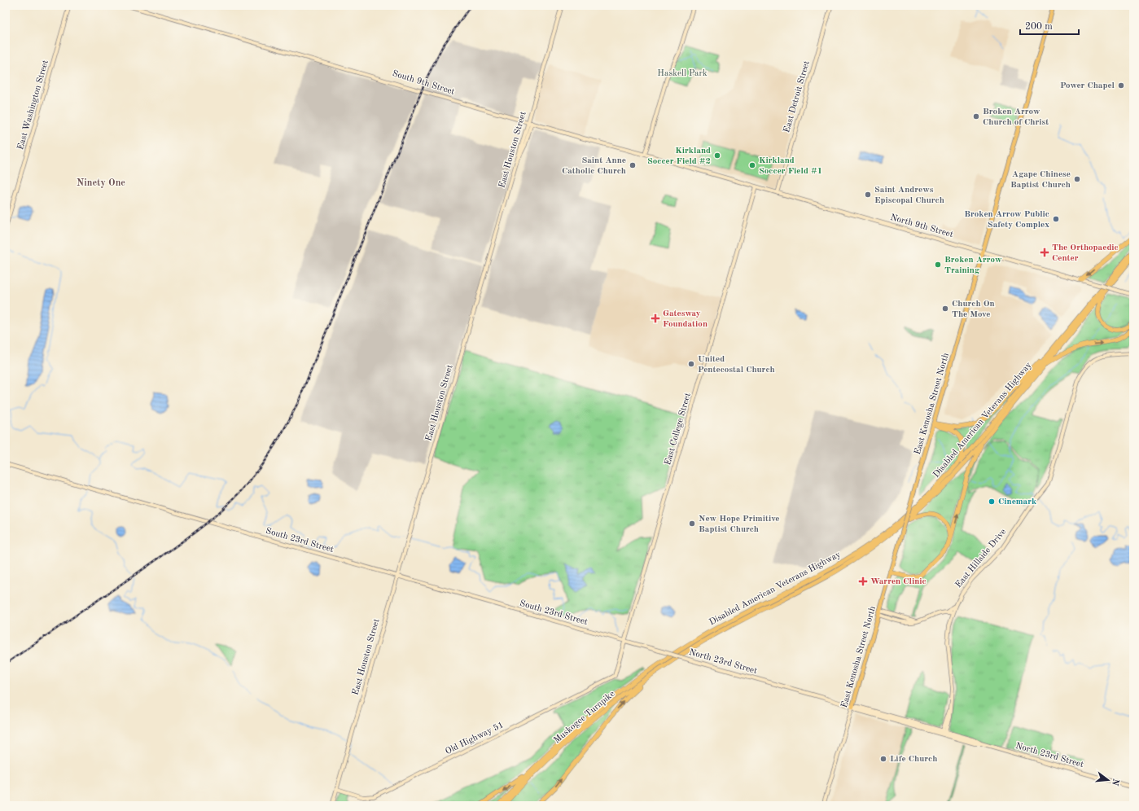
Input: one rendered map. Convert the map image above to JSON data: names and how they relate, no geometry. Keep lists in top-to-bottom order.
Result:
{
  "streets": {
    "highway": ["Disabled American Veterans Highway", "Muskogee Turnpike"],
    "main road": ["East Kenosha Street North"],
    "street": [
      "South 9th Street",
      "East Detroit Street",
      "East Washington Street",
      "East Houston Street",
      "North 9th Street",
      "East College Street",
      "South 23rd Street",
      "East Hillside Drive",
      "North 23rd Street",
      "Old Highway 51"
    ]
  },
  "crossings": [
    ["South 9th Street", "East Houston Street"],
    ["South 9th Street", "North 9th Street"],
    ["East Detroit Street", "North 9th Street"],
    ["East Houston Street", "South 23rd Street"],
    ["East Houston Street", "Old Highway 51"],
    ["North 9th Street", "East Kenosha Street North"],
    ["North 9th Street", "East College Street"],
    ["East Kenosha Street North", "North 23rd Street"],
    ["Disabled American Veterans Highway", "Muskogee Turnpike"],
    ["East College Street", "North 23rd Street"],
    ["East College Street", "Old Highway 51"],
    ["South 23rd Street", "North 23rd Street"],
    ["East Hillside Drive", "North 23rd Street"]
  ],
  "districts": ["Ninety One"],
  "parks": ["Haskell Park"],
  "places": {
    "other": [
      "Power Chapel",
      "Broken Arrow Church of Christ",
      "Kirkland Soccer Field #2",
      "Saint Anne Catholic Church",
      "Kirkland Soccer Field #1",
      "Agape Chinese Baptist Church",
      "Saint Andrews Episcopal Church",
      "Broken Arrow Public Safety Complex",
      "Broken Arrow Training",
      "Church On The Move",
      "United Pentecostal Church",
      "Cinemark",
      "New Hope Primitive Baptist Church",
      "Life Church"
    ],
    "health": ["The Orthopaedic Center", "Gatesway Foundation", "Warren Clinic"]
  },
  "scale_bar": "200 m",
  "north": "right"
}
